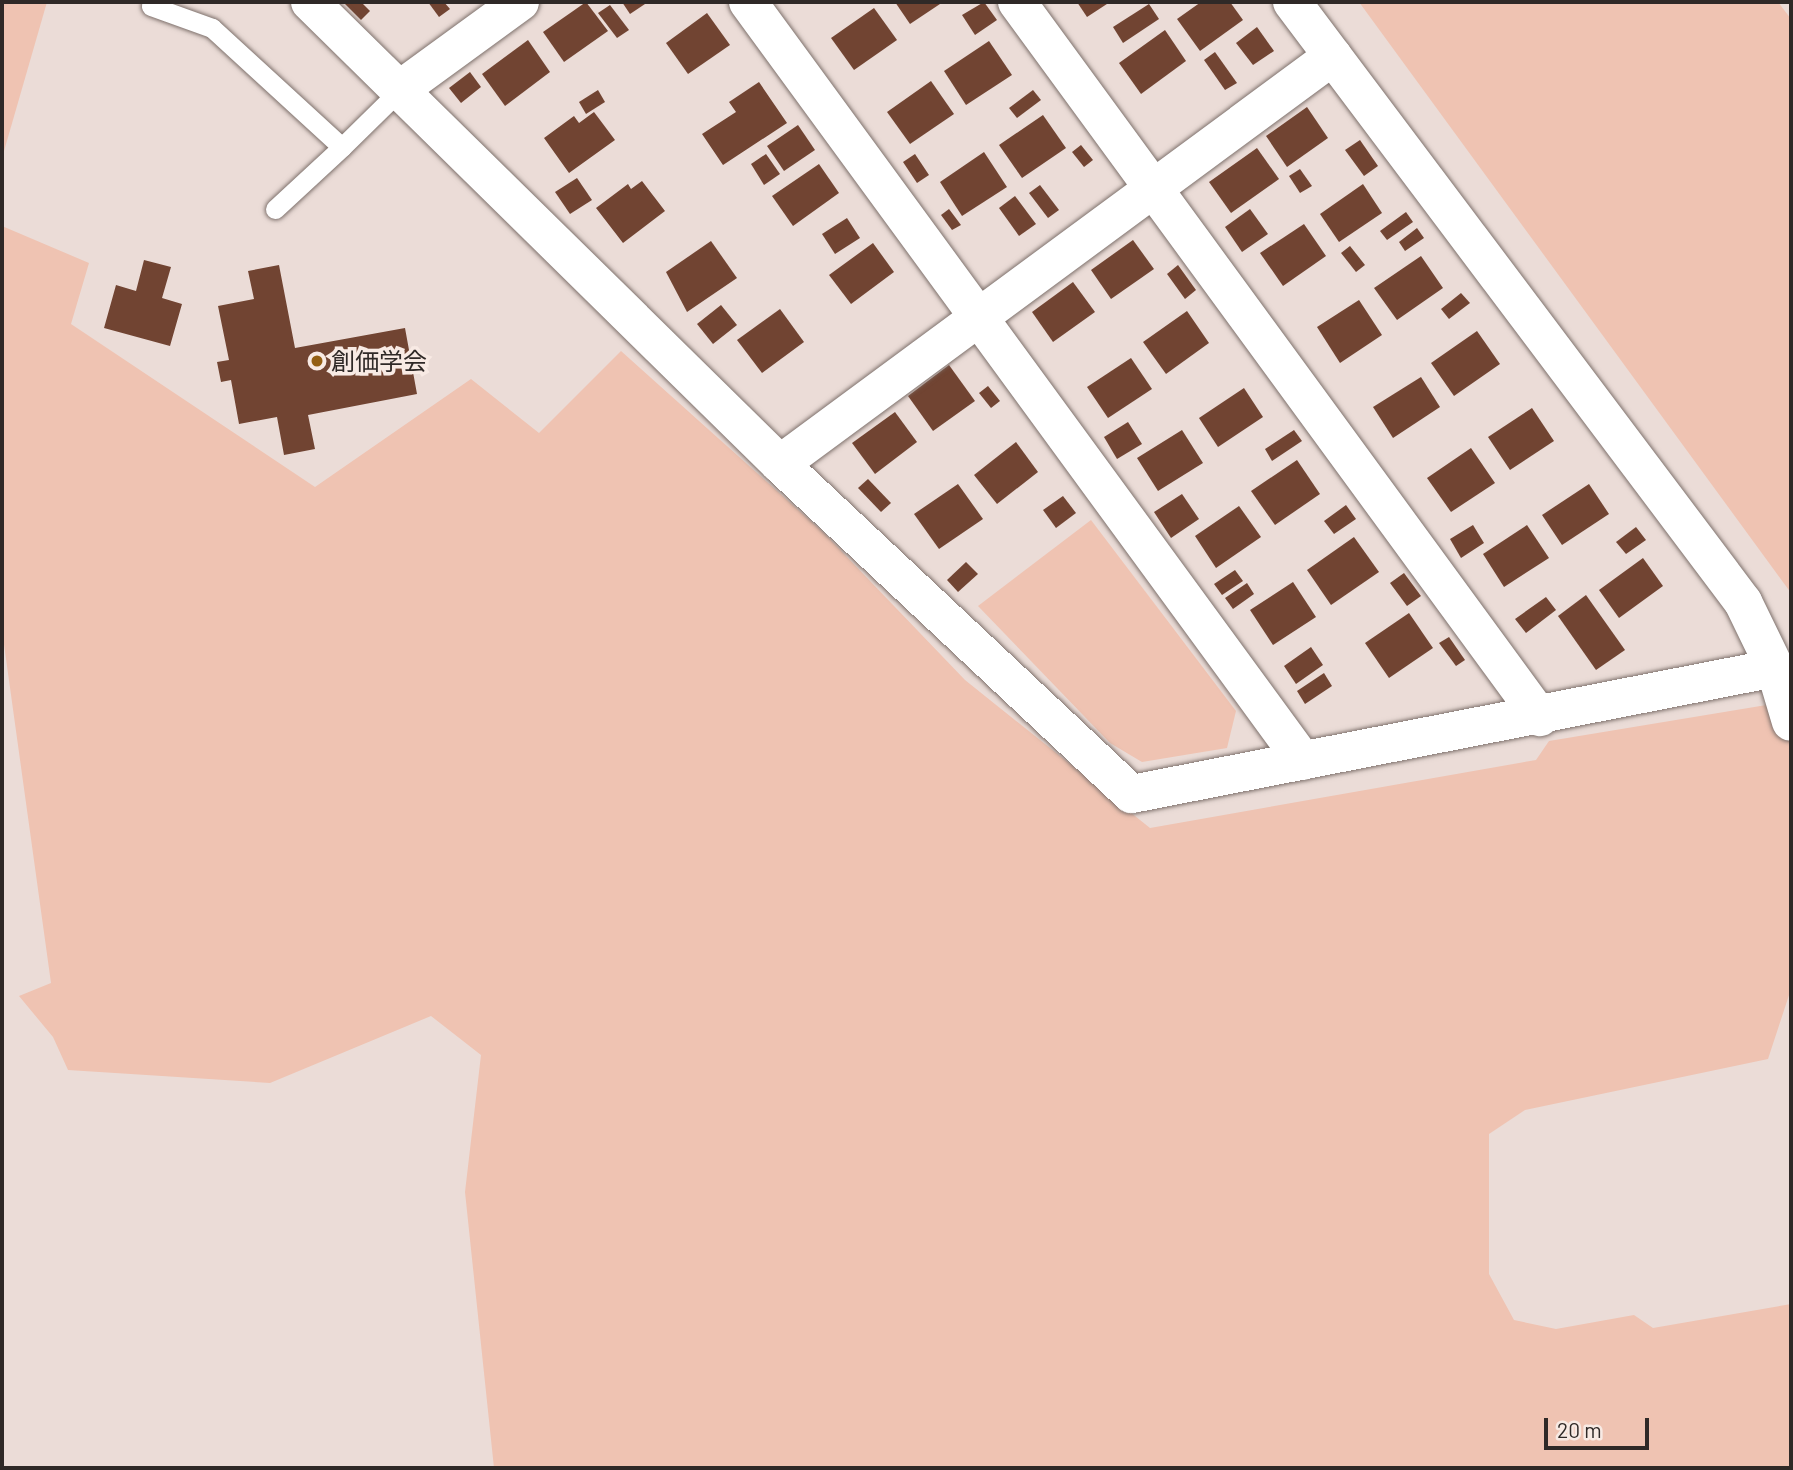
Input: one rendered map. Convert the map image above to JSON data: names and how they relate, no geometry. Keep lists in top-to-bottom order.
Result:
{
  "places": ["創価学会"],
  "scale_bar": "20 m"
}
